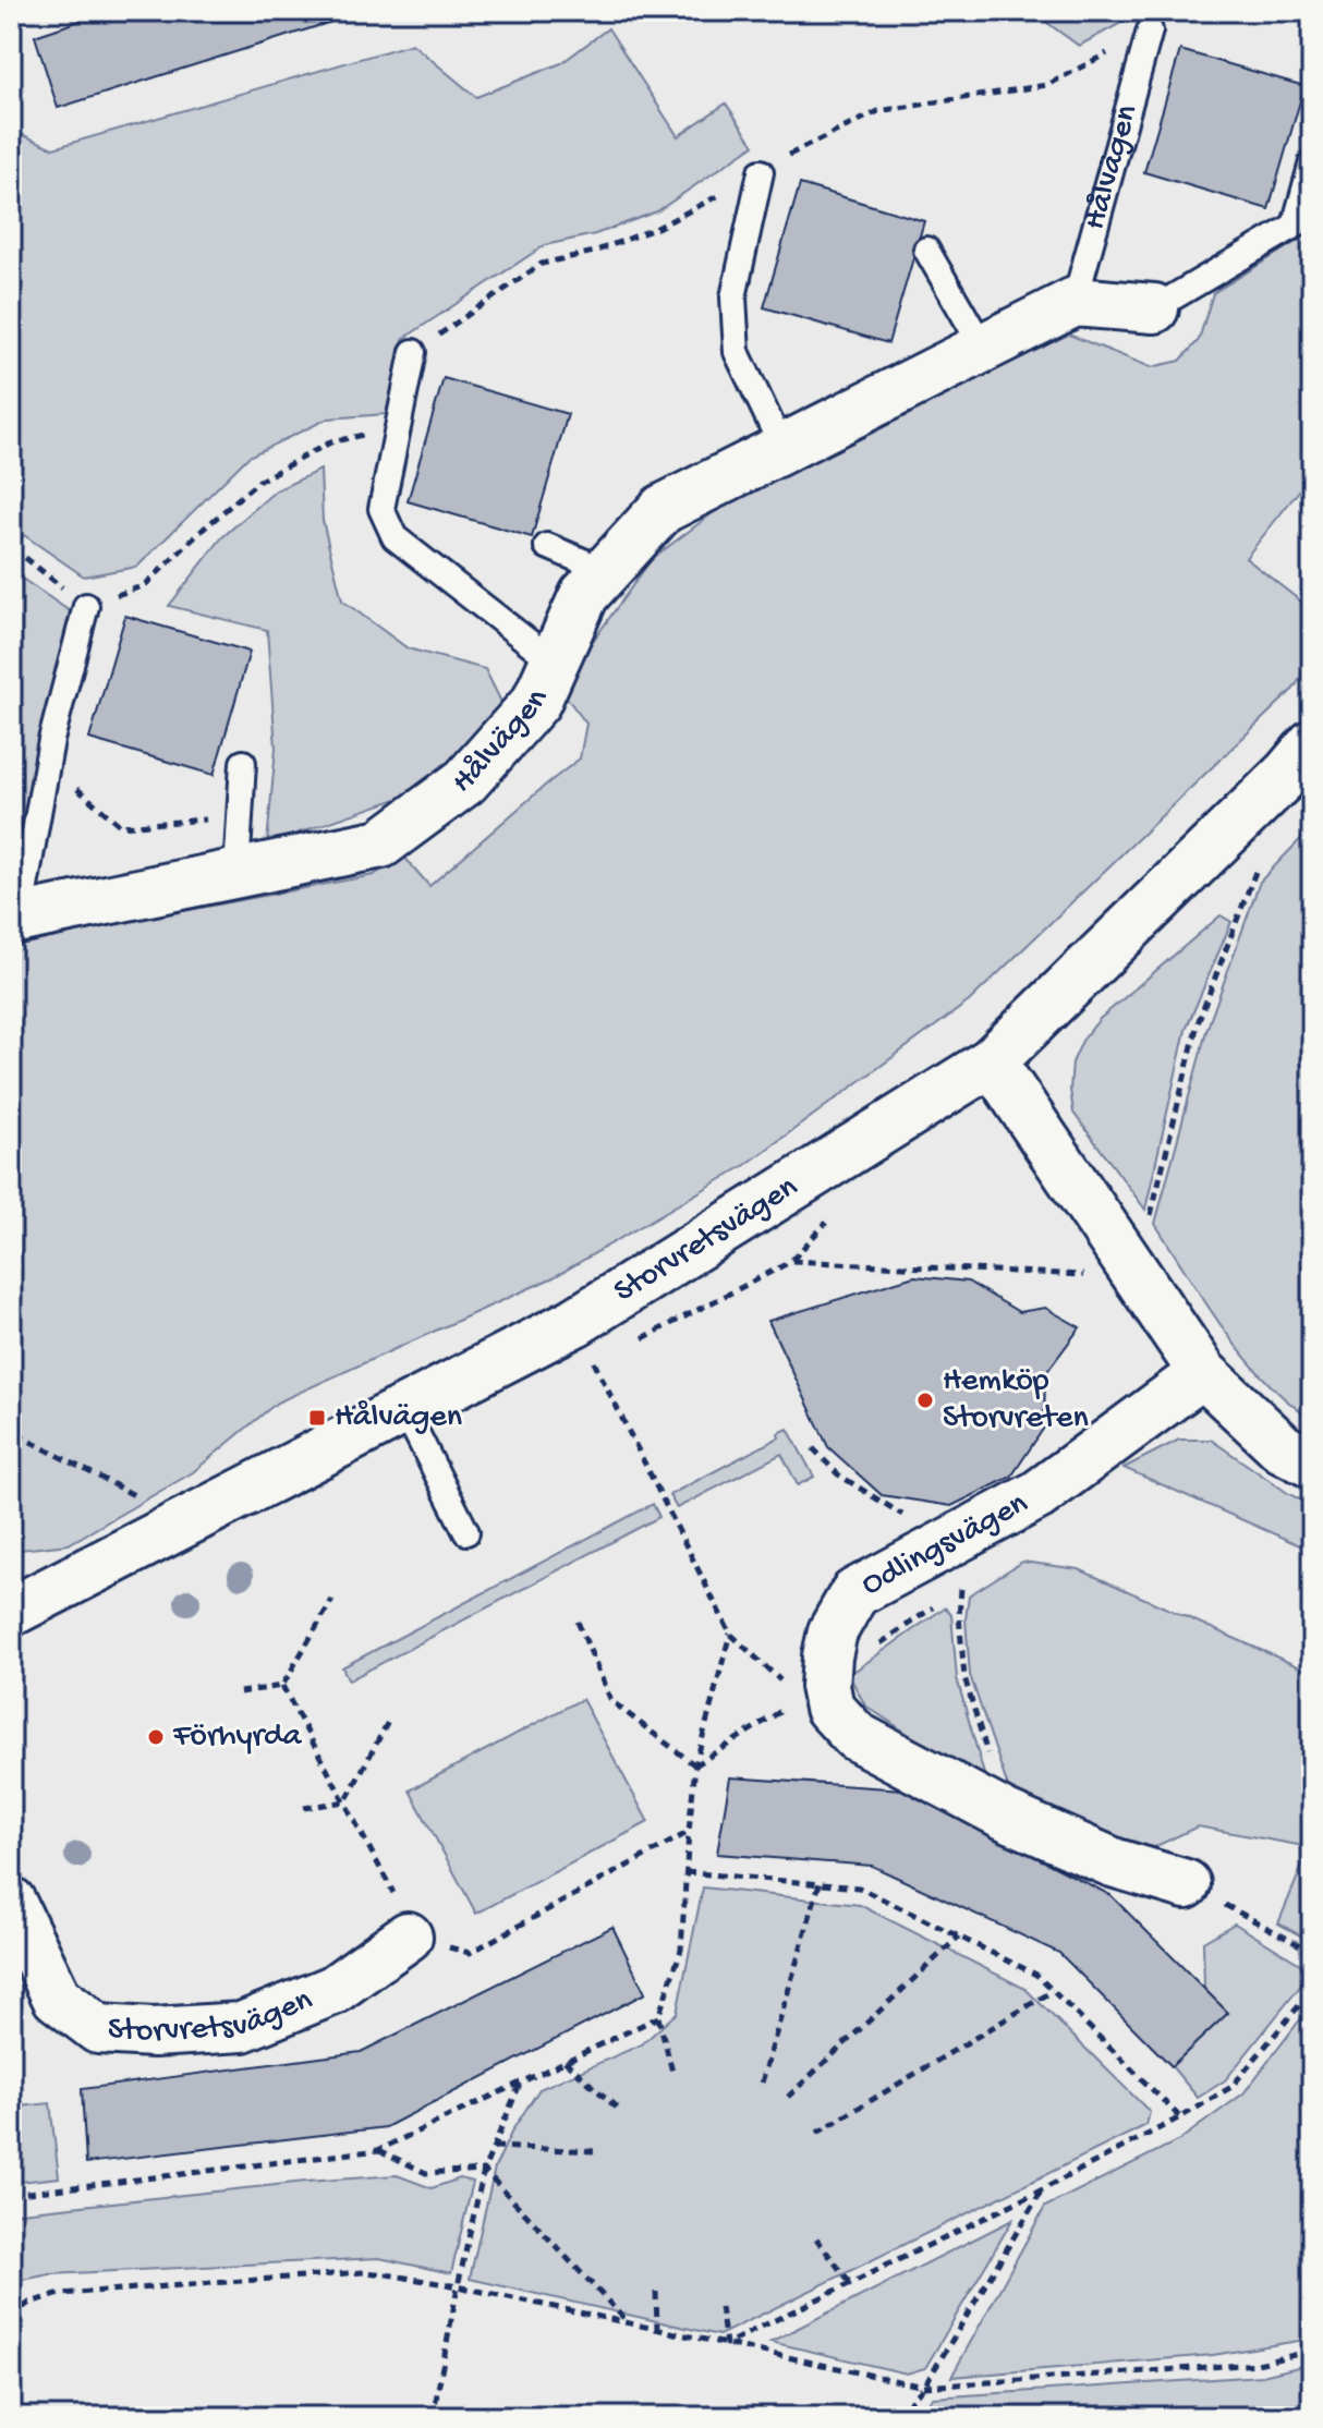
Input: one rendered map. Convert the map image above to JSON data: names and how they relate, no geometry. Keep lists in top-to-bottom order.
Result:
{
  "streets": {
    "street": ["Hålvägen", "Storvretsvägen", "Odlingsvägen"]
  },
  "places": {
    "other": ["Hemköp Storvreten", "Förhyrda"],
    "transit": ["Hålvägen"]
  }
}
